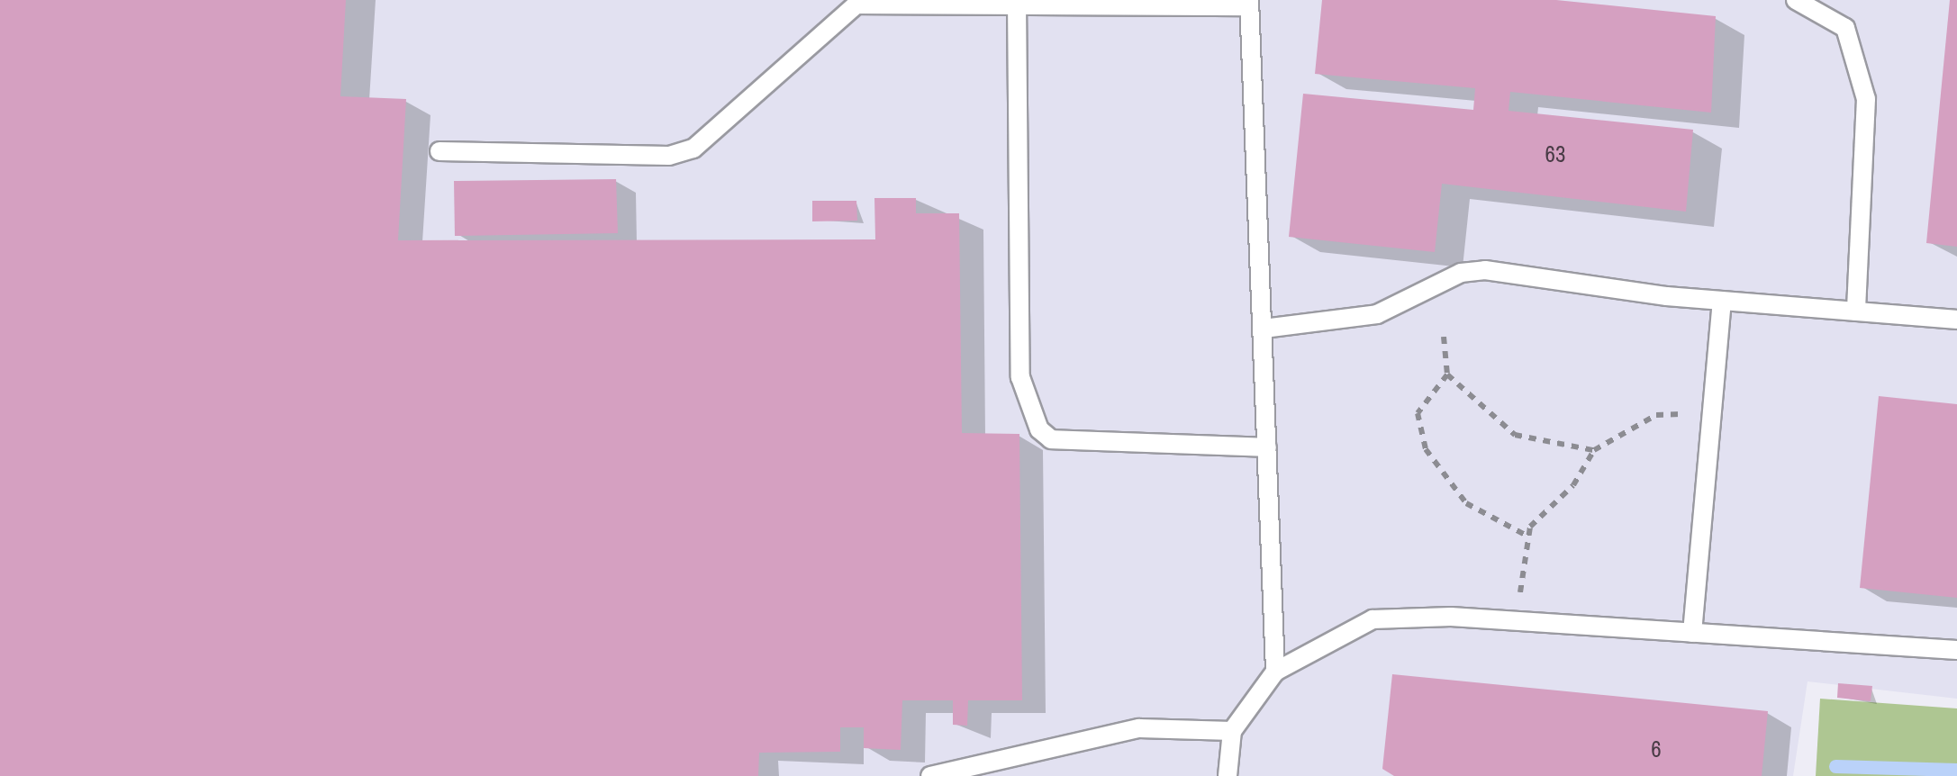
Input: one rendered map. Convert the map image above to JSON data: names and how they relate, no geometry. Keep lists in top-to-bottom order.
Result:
{
  "house_numbers": ["63", "6"]
}
